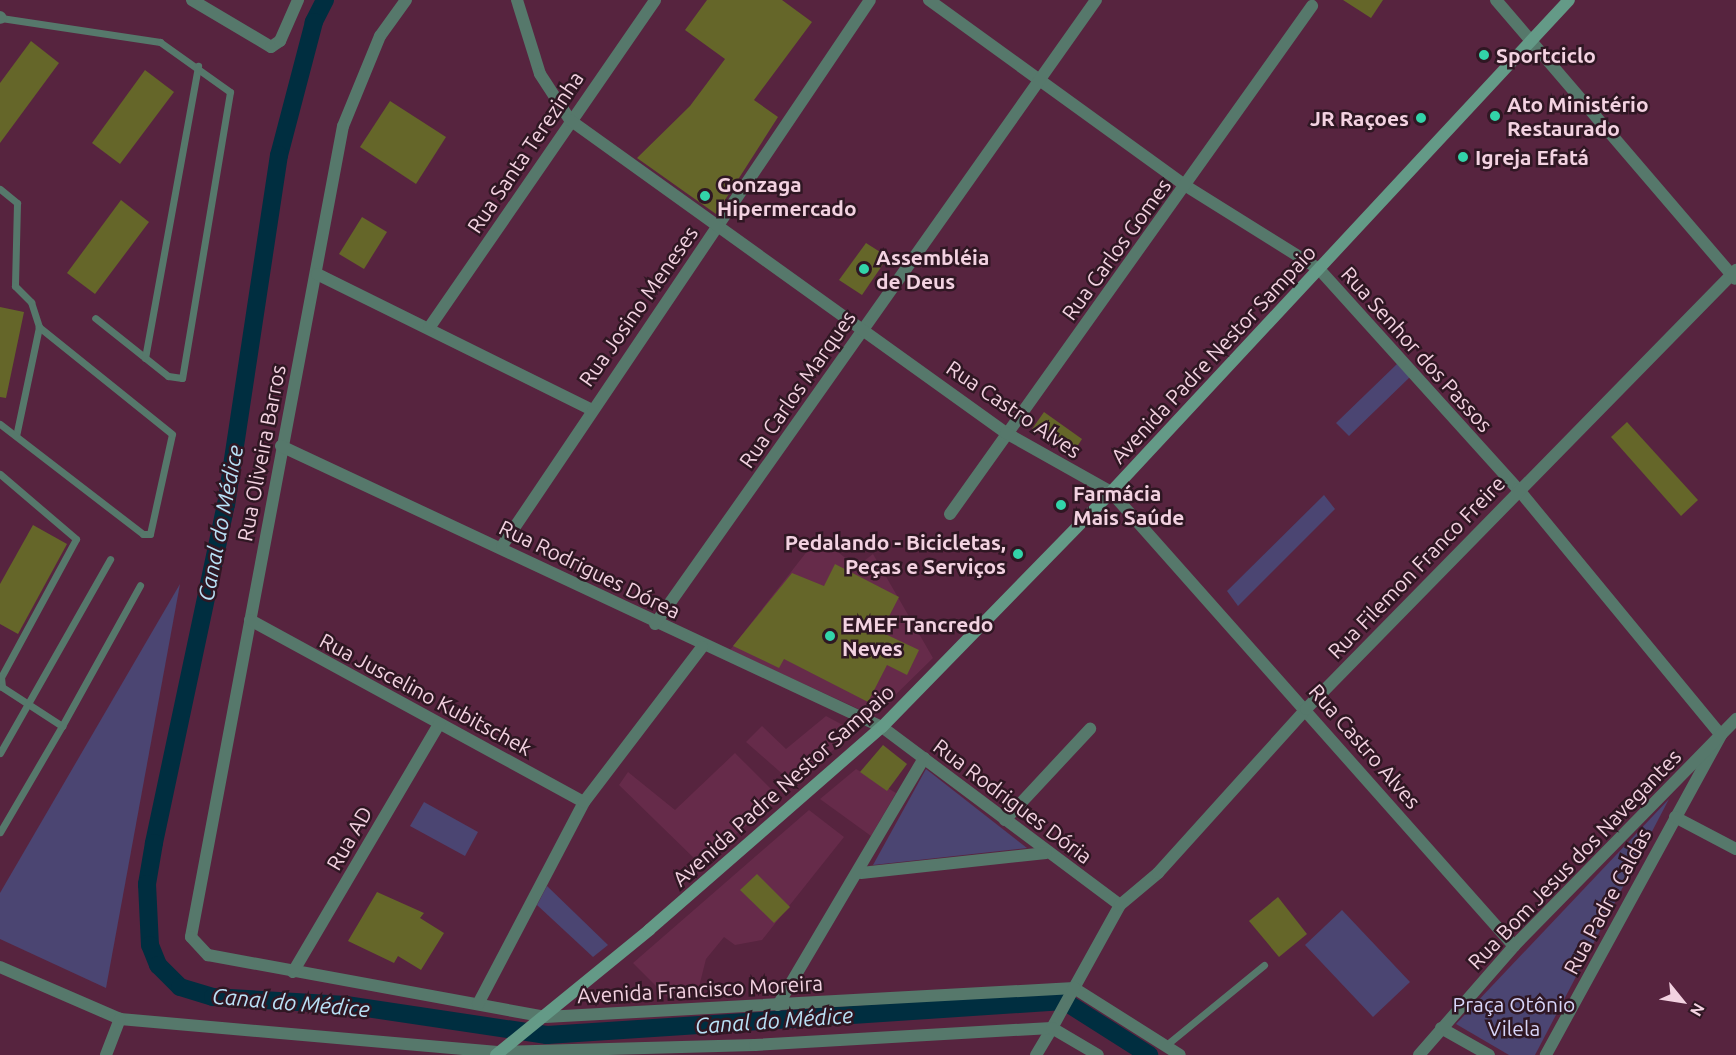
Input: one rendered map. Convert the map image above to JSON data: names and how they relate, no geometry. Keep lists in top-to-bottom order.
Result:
{
  "streets": {
    "main road": ["Avenida Padre Nestor Sampaio"],
    "street": [
      "Rua Santa Terezinha",
      "Rua Carlos Gomes",
      "Rua Josino Meneses",
      "Rua Senhor dos Passos",
      "Rua Carlos Marques",
      "Rua Castro Alves",
      "Rua Oliveira Barros",
      "Rua Filemon Franco Freire",
      "Rua Rodrigues Dórea",
      "Rua Juscelino Kubitschek",
      "Rua Rodrigues Dória",
      "Rua AD",
      "Rua Bom Jesus dos Navegantes",
      "Rua Padre Caldas",
      "Avenida Francisco Moreira"
    ]
  },
  "crossings": [
    ["Rua Santa Terezinha", "Rua Castro Alves"],
    ["Rua Carlos Gomes", "Rua Senhor dos Passos"],
    ["Rua Carlos Gomes", "Rua Castro Alves"],
    ["Rua Josino Meneses", "Rua Castro Alves"],
    ["Rua Josino Meneses", "Rua Rodrigues Dórea"],
    ["Rua Senhor dos Passos", "Avenida Padre Nestor Sampaio"],
    ["Rua Senhor dos Passos", "Rua Carlos Marques"],
    ["Rua Senhor dos Passos", "Rua Filemon Franco Freire"],
    ["Rua Senhor dos Passos", "Rua Bom Jesus dos Navegantes"],
    ["Rua Senhor dos Passos", "Rua Padre Caldas"],
    ["Avenida Padre Nestor Sampaio", "Rua Castro Alves"],
    ["Avenida Padre Nestor Sampaio", "Rua Rodrigues Dórea"],
    ["Avenida Padre Nestor Sampaio", "Rua Rodrigues Dória"],
    ["Avenida Padre Nestor Sampaio", "Avenida Francisco Moreira"],
    ["Rua Carlos Marques", "Rua Castro Alves"],
    ["Rua Carlos Marques", "Rua Rodrigues Dórea"],
    ["Rua Castro Alves", "Rua Filemon Franco Freire"],
    ["Rua Castro Alves", "Rua Bom Jesus dos Navegantes"],
    ["Rua Oliveira Barros", "Rua Rodrigues Dórea"],
    ["Rua Oliveira Barros", "Rua Juscelino Kubitschek"],
    ["Rua Oliveira Barros", "Avenida Francisco Moreira"],
    ["Rua Filemon Franco Freire", "Rua Rodrigues Dória"],
    ["Rua Filemon Franco Freire", "Avenida Francisco Moreira"],
    ["Rua Rodrigues Dórea", "Rua Rodrigues Dória"],
    ["Rua Juscelino Kubitschek", "Rua AD"],
    ["Rua AD", "Avenida Francisco Moreira"],
    ["Rua Bom Jesus dos Navegantes", "Rua Padre Caldas"]
  ],
  "water": ["Canal do Médice"],
  "parks": ["Praça Otônio Vilela"],
  "places": [
    "Sportciclo",
    "Ato Ministério Restaurado",
    "JR Raçoes",
    "Igreja Efatá",
    "Gonzaga Hipermercado",
    "Assembléia de Deus",
    "Farmácia Mais Saúde",
    "Pedalando - Bicicletas, Peças e Serviços",
    "EMEF Tancredo Neves"
  ],
  "north": "bottom right"
}
